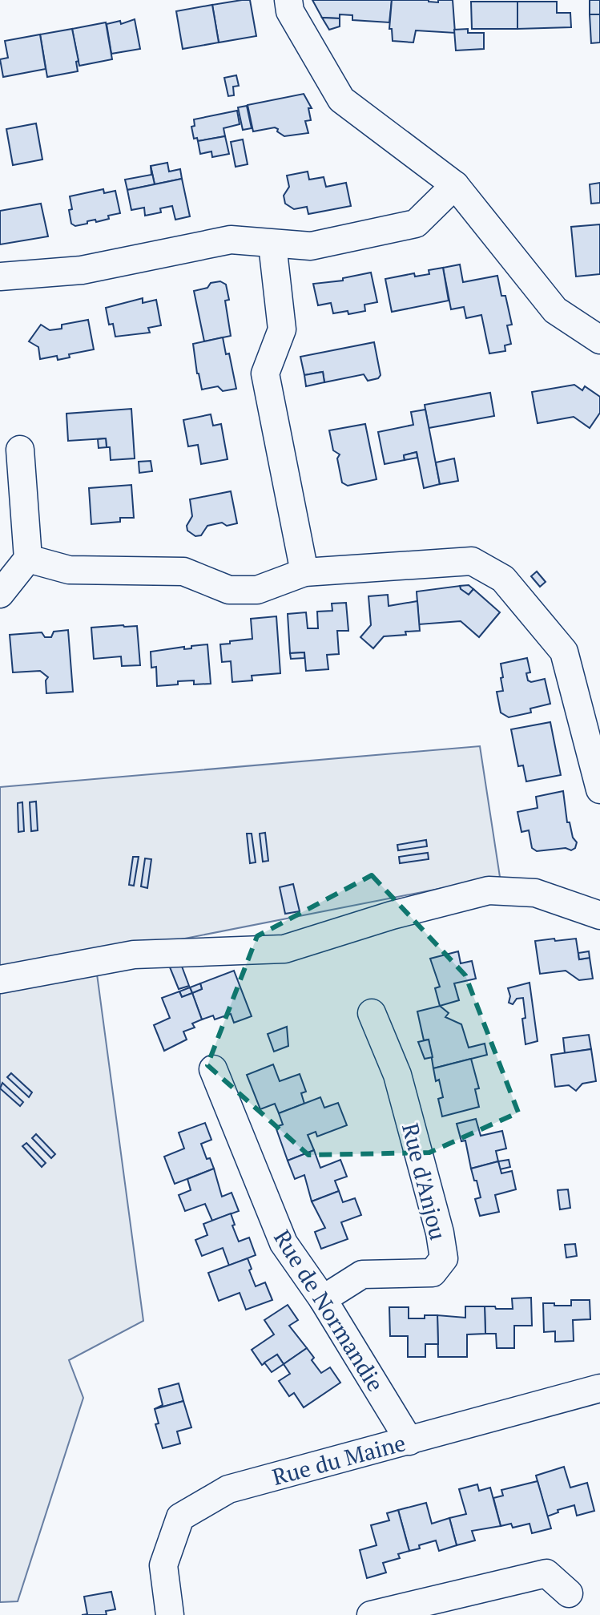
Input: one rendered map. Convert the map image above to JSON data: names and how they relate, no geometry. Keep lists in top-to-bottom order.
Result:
{
  "streets": {
    "street": ["Rue d'Anjou", "Rue de Normandie", "Rue du Maine"]
  },
  "crossings": [
    ["Rue d'Anjou", "Rue de Normandie"],
    ["Rue de Normandie", "Rue du Maine"]
  ]
}
